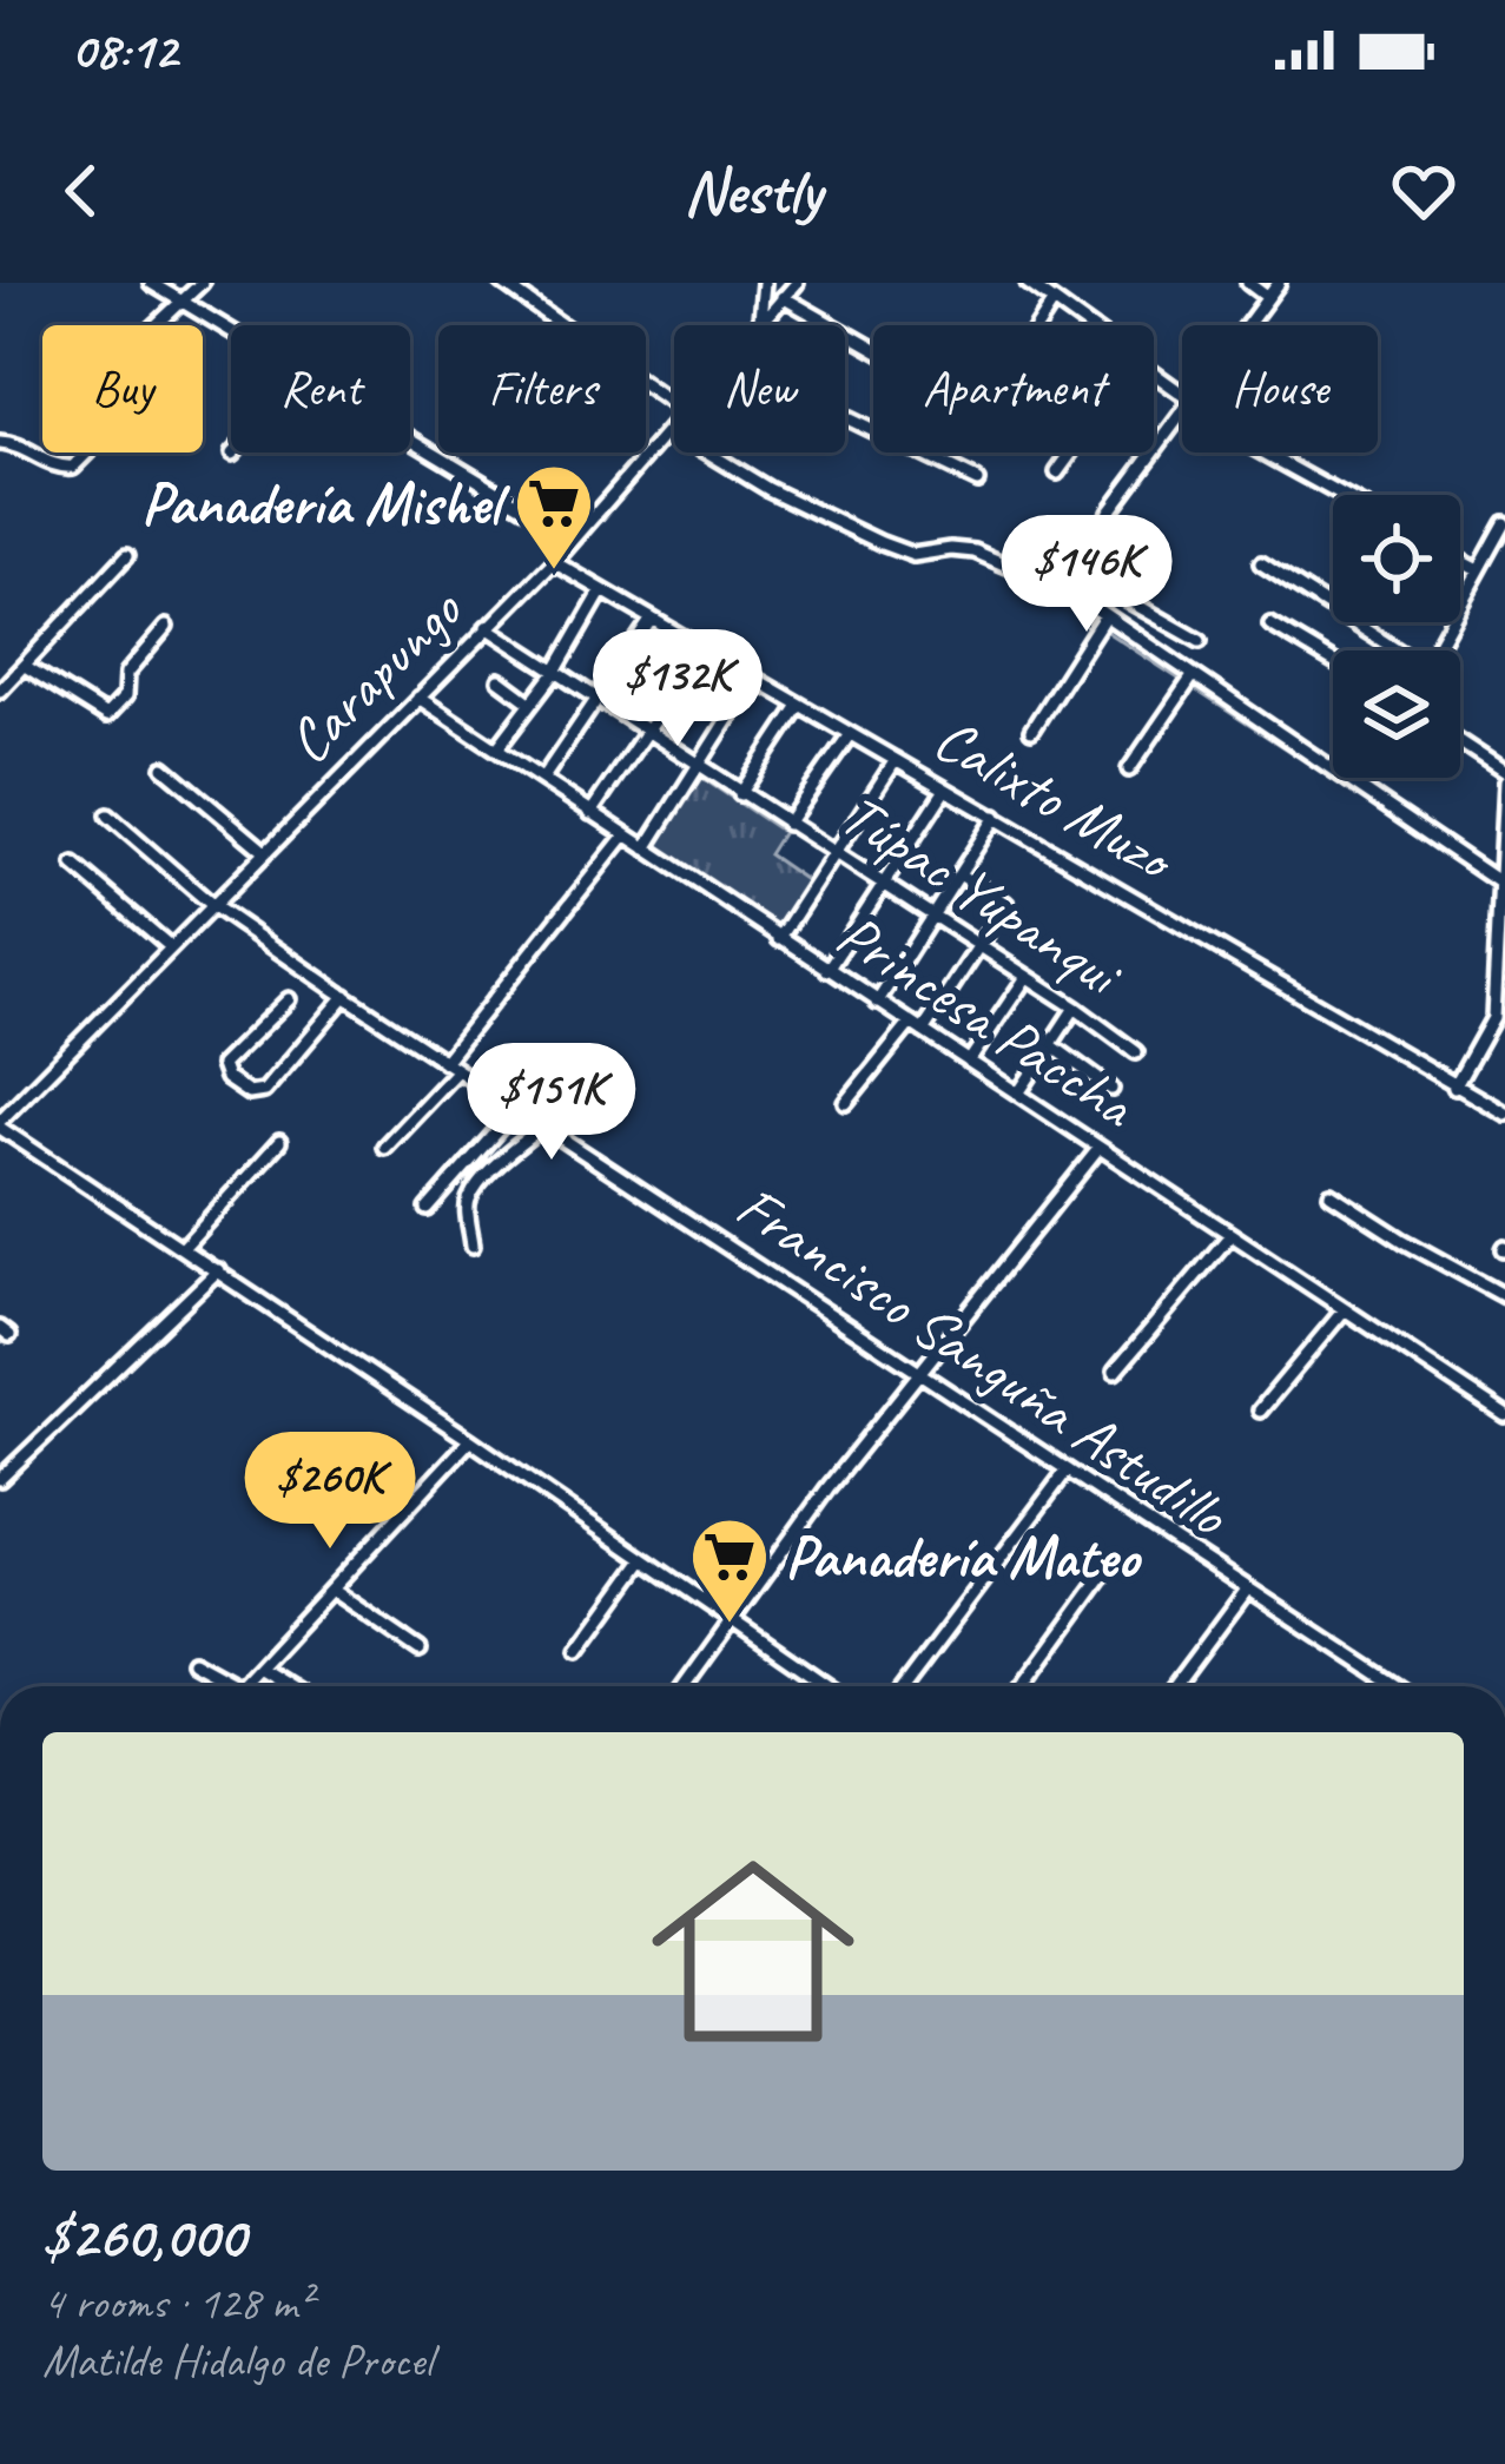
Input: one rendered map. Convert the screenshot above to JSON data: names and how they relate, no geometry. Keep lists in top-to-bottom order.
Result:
{
  "streets": {
    "street": [
      "Carapungo",
      "Calixto Muzo",
      "Túpac Yupanqui",
      "Princesa Paccha",
      "Francisco Sanguña Astudillo"
    ]
  },
  "crossings": [
    ["Carapungo", "Calixto Muzo"],
    ["Carapungo", "Túpac Yupanqui"],
    ["Carapungo", "Princesa Paccha"],
    ["Carapungo", "Francisco Sanguña Astudillo"]
  ],
  "places": {
    "supermarket": ["Panadería Mishel", "Panadería Mateo"]
  },
  "page": {
    "status": "08:12",
    "header": "Nestly",
    "chip": [
      "Buy",
      "Rent",
      "Filters",
      "New",
      "Apartment",
      "House"
    ],
    "price": [
      "$146K",
      "$132K",
      "$151K",
      "$260K"
    ],
    "list": [
      {
        "name": "$260,000",
        "note": "4 rooms · 128 m² · Matilde Hidalgo de Procel"
      }
    ]
  }
}
